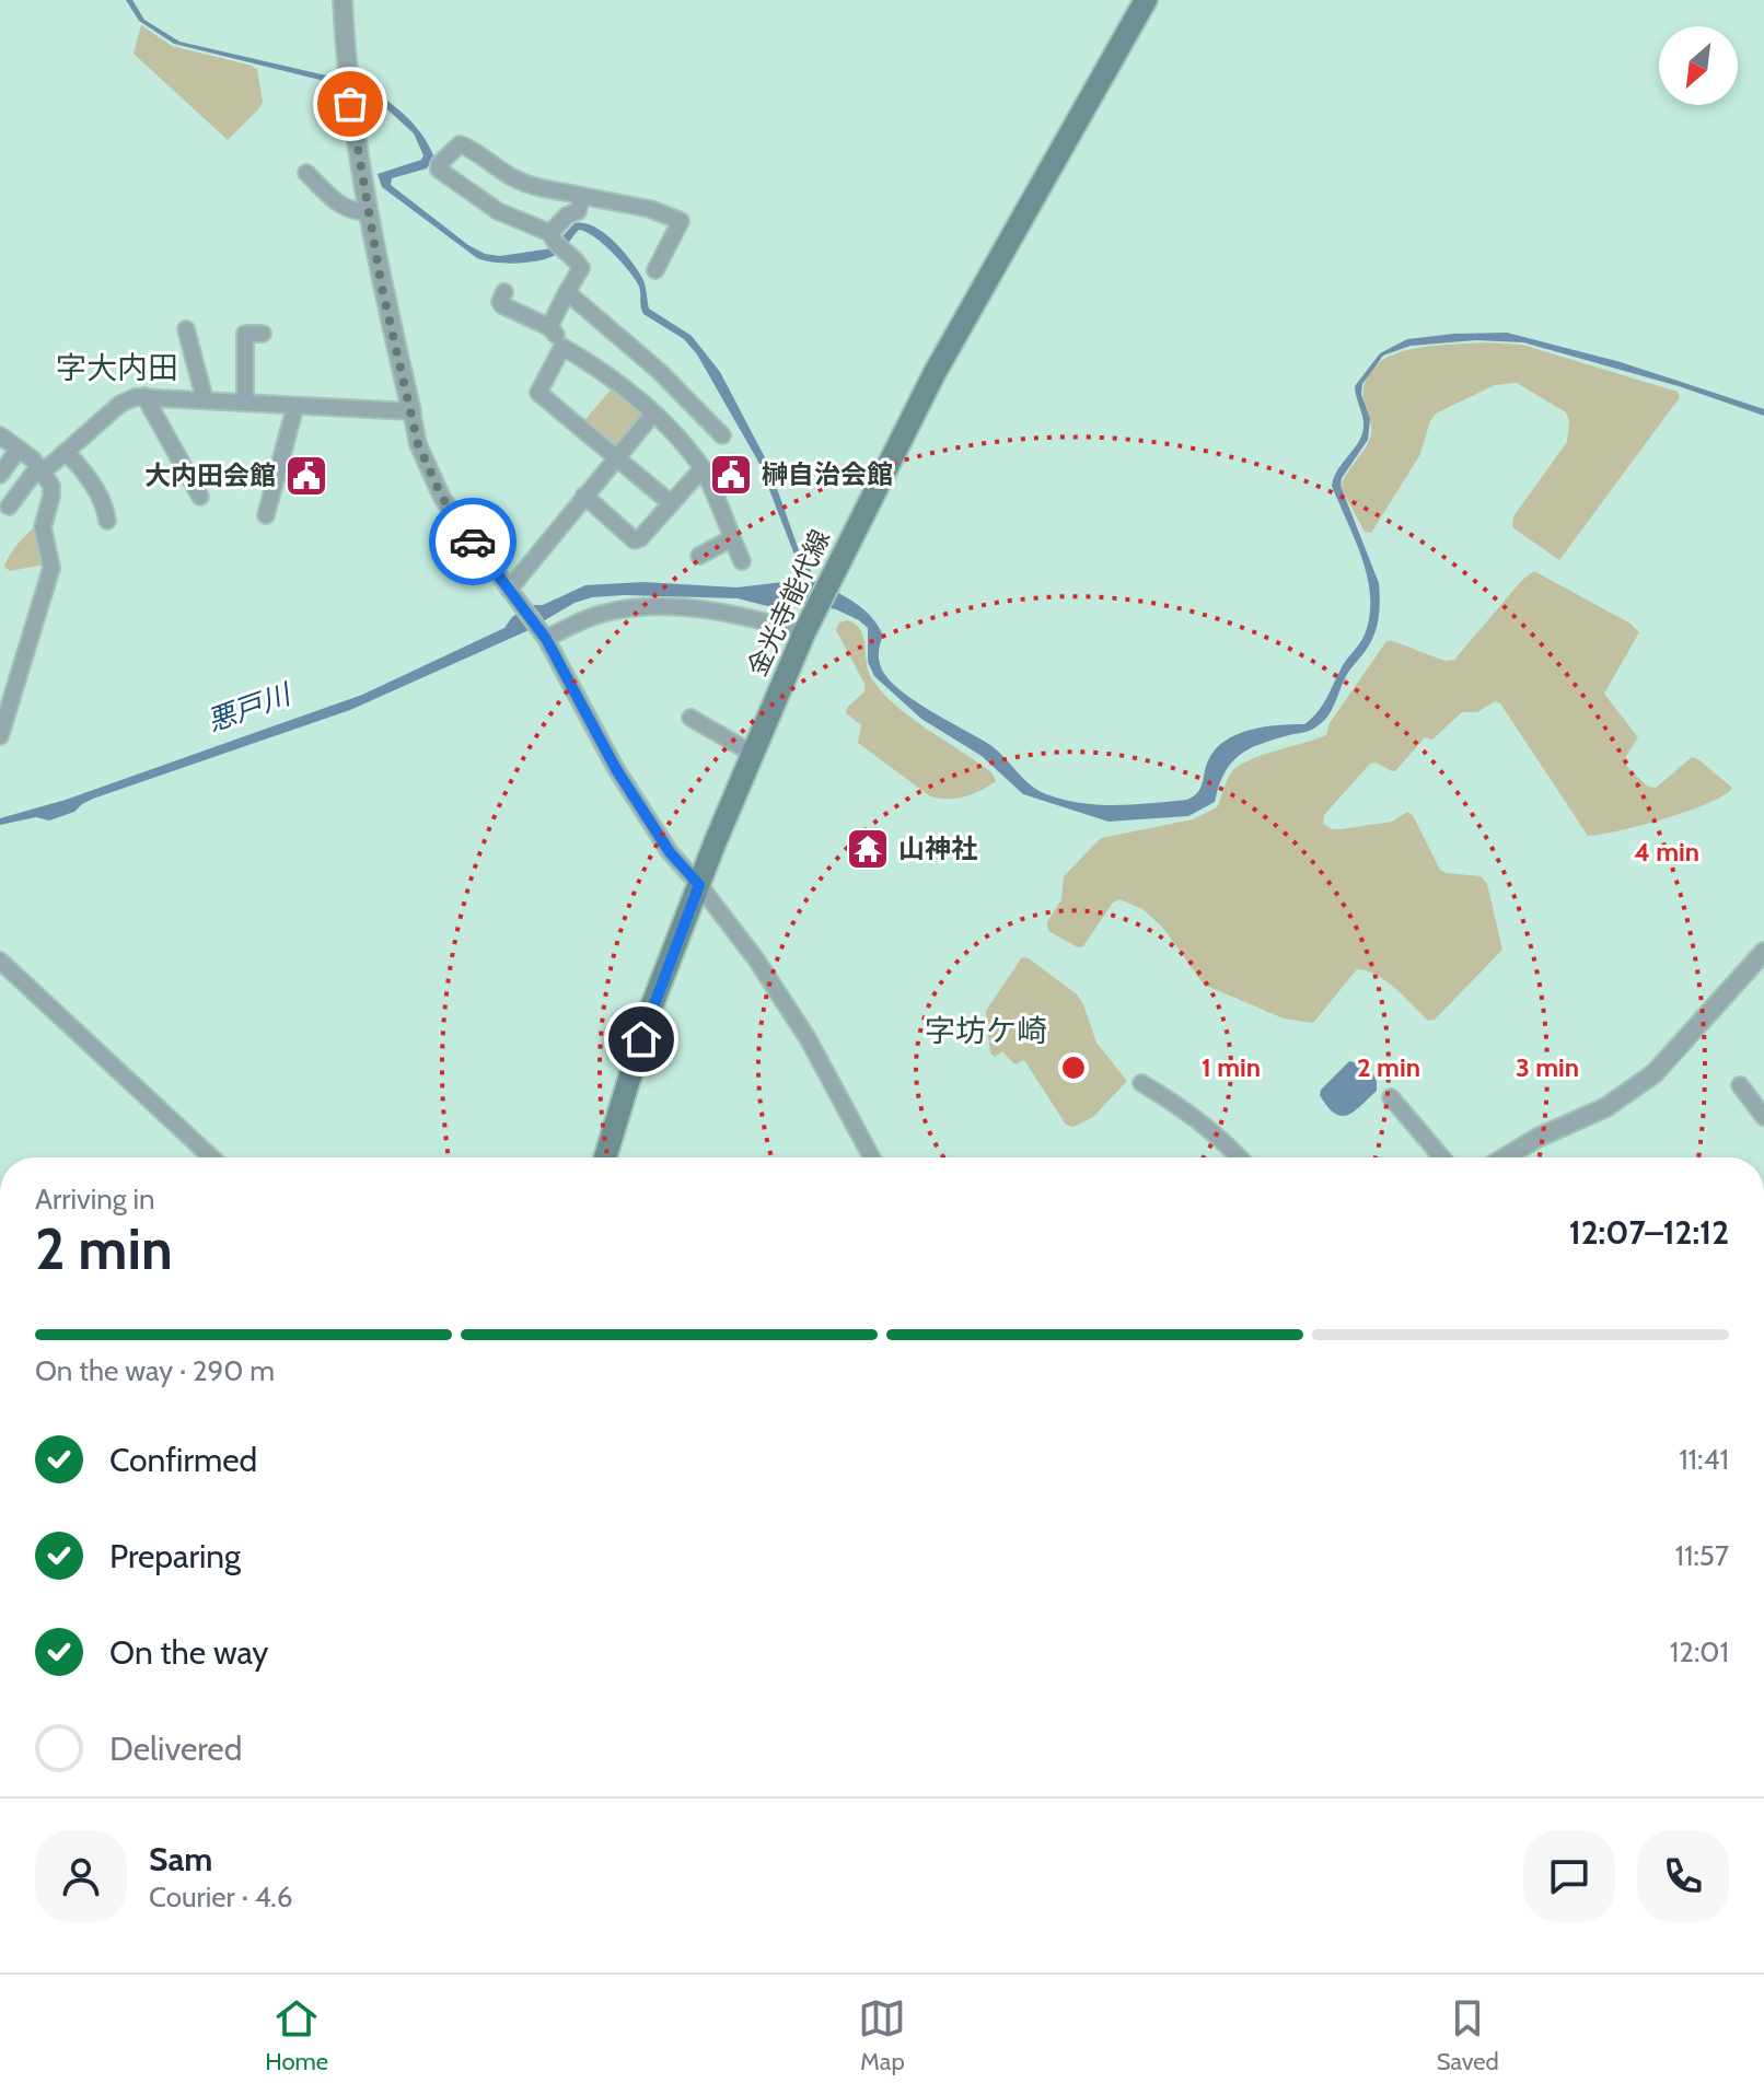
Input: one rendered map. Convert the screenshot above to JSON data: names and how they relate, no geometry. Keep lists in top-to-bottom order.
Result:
{
  "streets": {
    "main road": ["金光寺能代線"]
  },
  "districts": ["字大内田", "字坊ケ崎"],
  "water": ["悪戸川"],
  "places": {
    "public building": ["榊自治会館", "大内田会館"],
    "temple": ["山神社"]
  },
  "north": "bottom left",
  "page": {
    "heading": ["2 min", "Arriving in", "12:07–12:12"],
    "panel": ["Sam", "Courier · 4.6"],
    "bar": "On the way · 290 m",
    "list": [
      ["Confirmed", "11:41"],
      ["Preparing", "11:57"],
      ["On the way", "12:01"],
      "Delivered"
    ],
    "tabs": ["Home", "Map", "Saved"]
  },
  "rings": [
    "4 min",
    "1 min",
    "2 min",
    "3 min"
  ]
}
